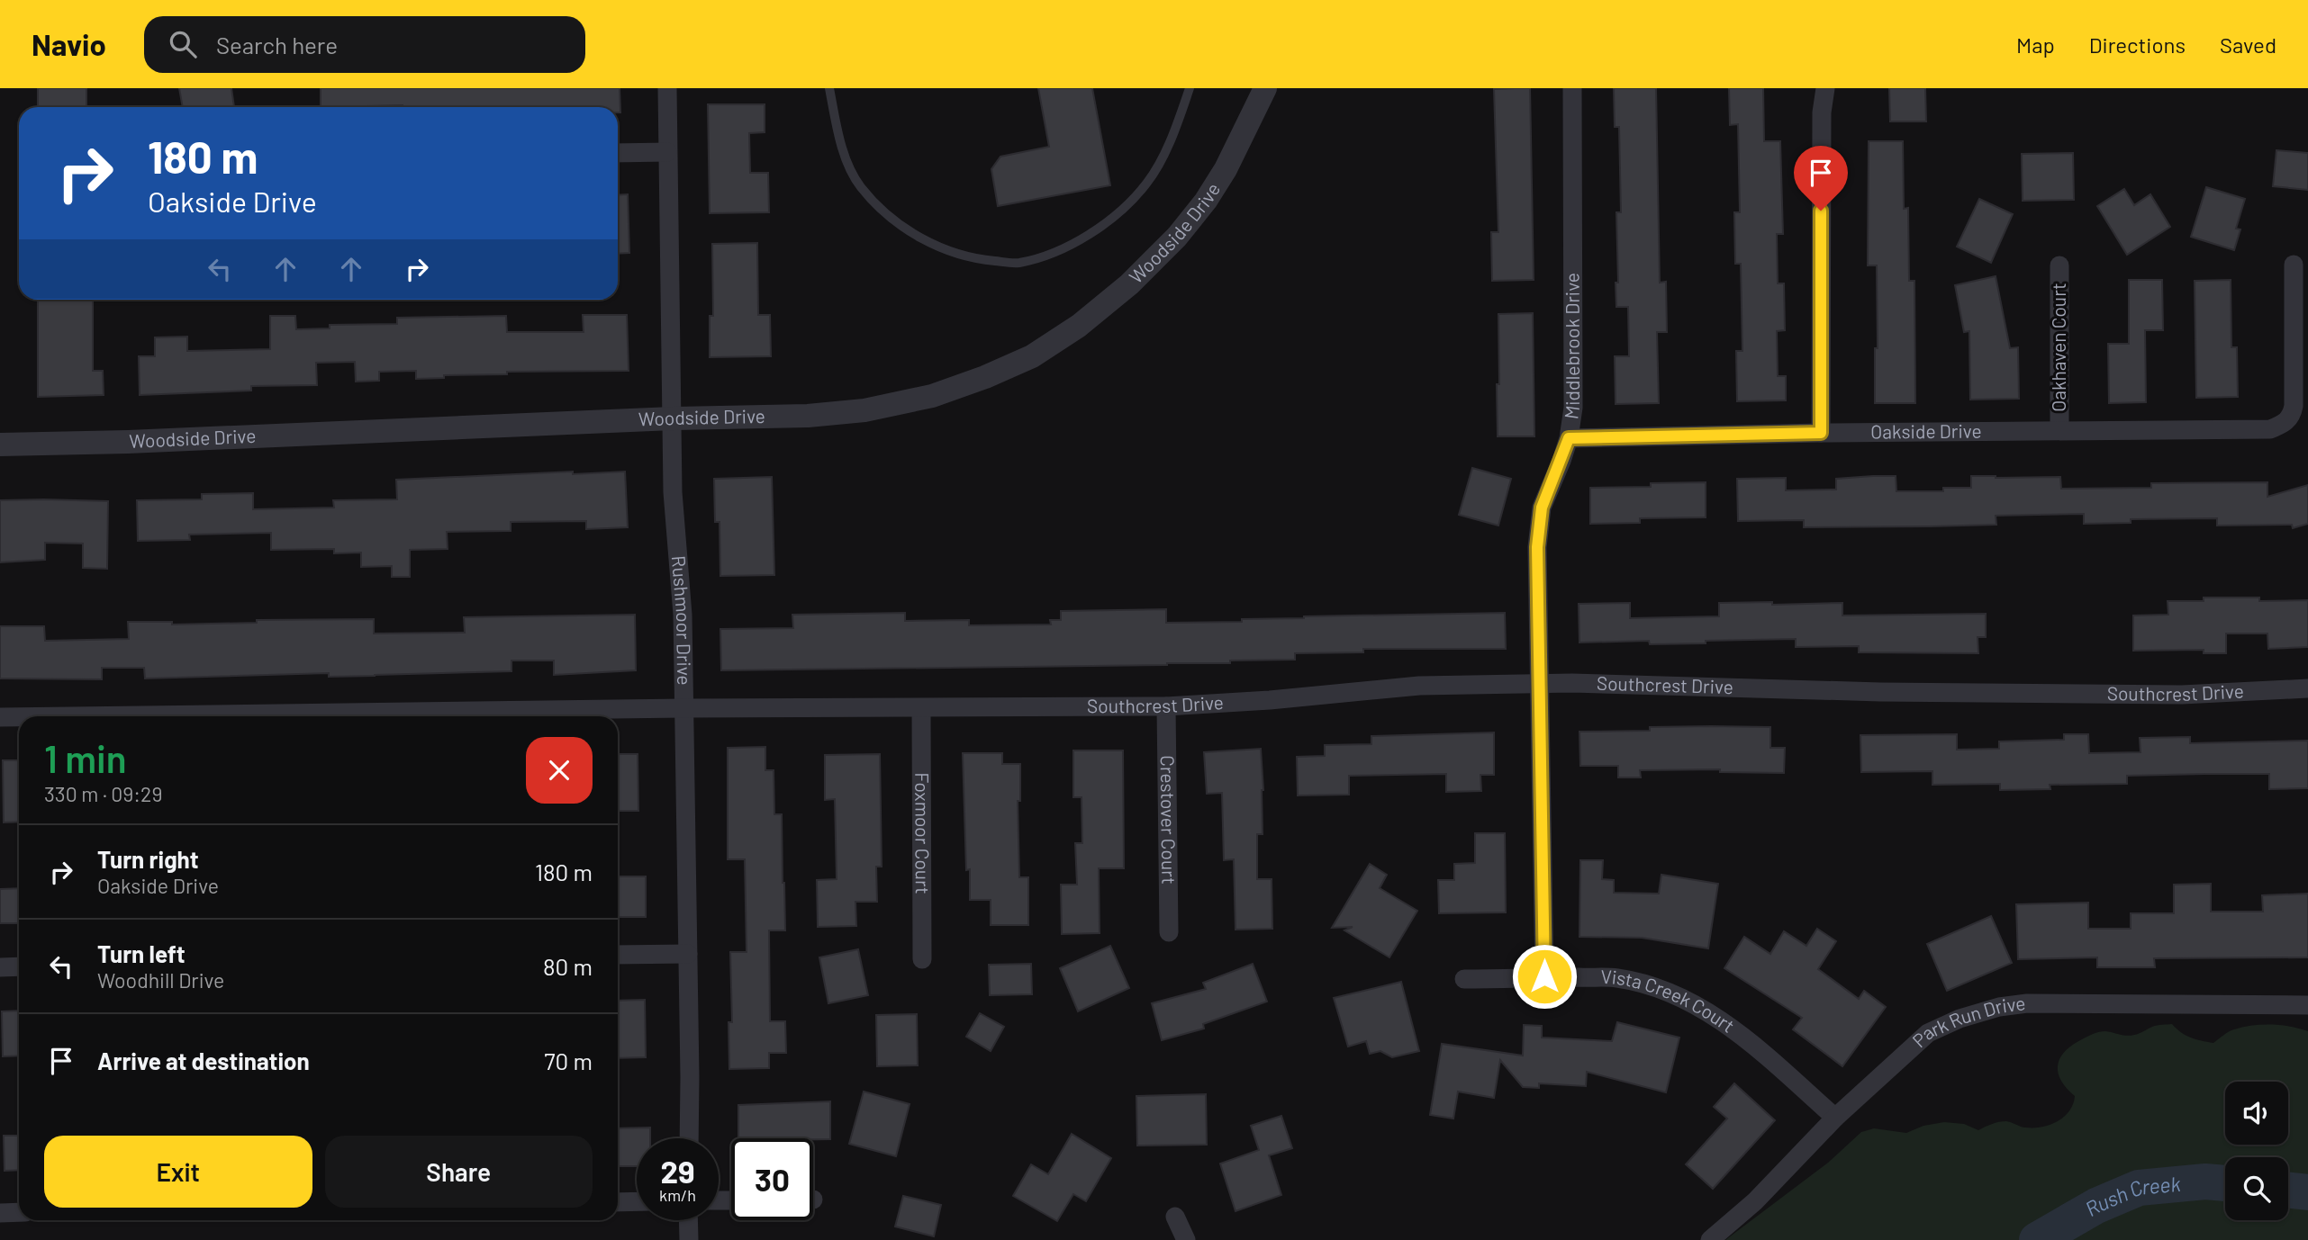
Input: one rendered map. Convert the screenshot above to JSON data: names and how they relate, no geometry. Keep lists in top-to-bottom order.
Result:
{
  "streets": {
    "street": [
      "Woodside Drive",
      "Middlebrook Drive",
      "Oakhaven Court",
      "Oakside Drive",
      "Rushmoor Drive",
      "Southcrest Drive",
      "Crestover Court",
      "Foxmoor Court",
      "Vista Creek Court",
      "Park Run Drive"
    ]
  },
  "crossings": [
    ["Woodside Drive", "Rushmoor Drive"],
    ["Middlebrook Drive", "Oakside Drive"],
    ["Middlebrook Drive", "Southcrest Drive"],
    ["Middlebrook Drive", "Vista Creek Court"],
    ["Oakhaven Court", "Oakside Drive"],
    ["Rushmoor Drive", "Southcrest Drive"],
    ["Southcrest Drive", "Crestover Court"],
    ["Southcrest Drive", "Foxmoor Court"],
    ["Vista Creek Court", "Park Run Drive"]
  ],
  "water": ["Rush Creek"],
  "page": {
    "header": "Navio",
    "search": "Search here",
    "nav": ["Map", "Directions", "Saved"],
    "turn": ["180 m", "Oakside Drive"],
    "heading": ["1 min", "330 m · 09:29"],
    "list": [
      {
        "name": "Turn right",
        "note": "Oakside Drive",
        "value": "180 m"
      },
      {
        "name": "Turn left",
        "note": "Woodhill Drive",
        "value": "80 m"
      },
      {
        "name": "Arrive at destination",
        "value": "70 m"
      }
    ],
    "buttons": ["Exit", "Share"],
    "speed": "29 km/h",
    "limit": "30"
  }
}
